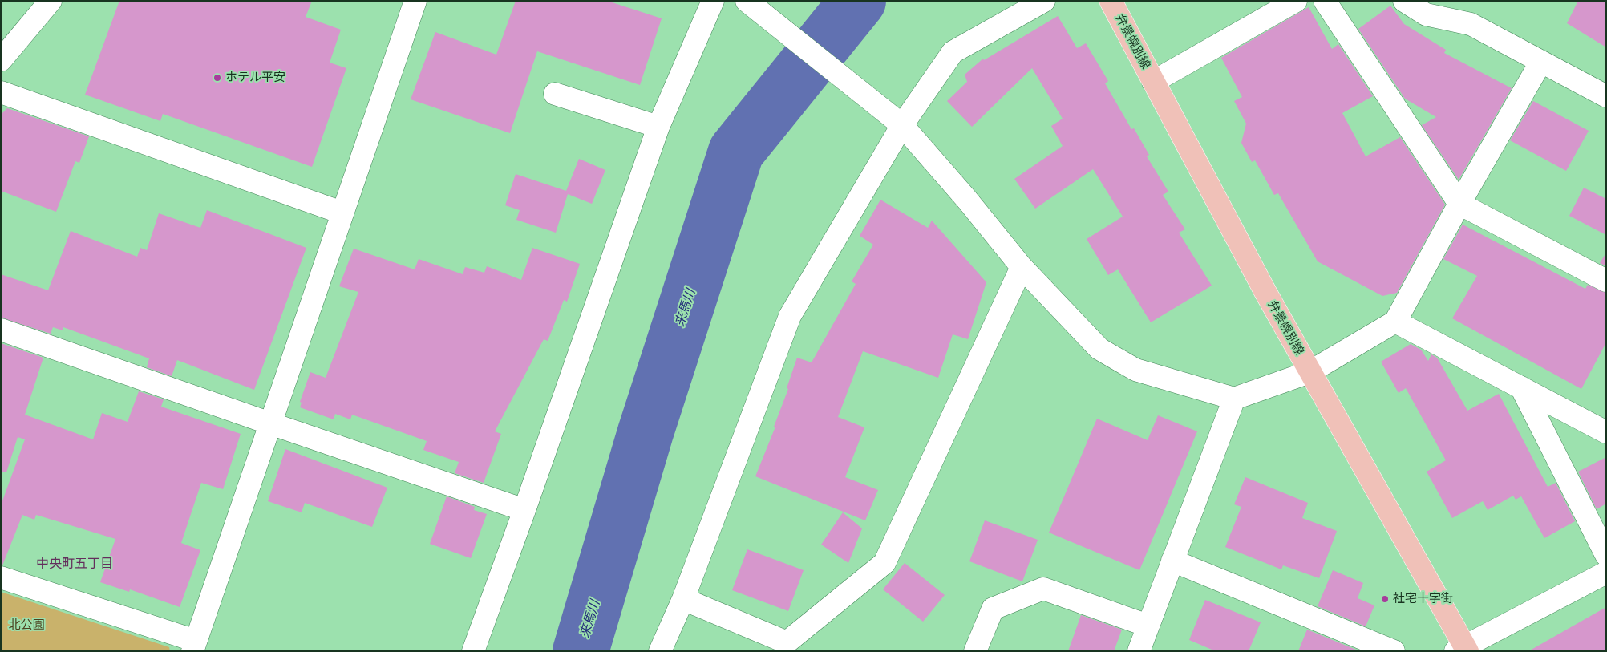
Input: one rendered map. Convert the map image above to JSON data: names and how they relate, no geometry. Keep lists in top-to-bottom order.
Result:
{
  "streets": {
    "main road": ["弁景幌別線"]
  },
  "districts": ["中央町五丁目"],
  "water": ["来馬川"],
  "parks": ["北公園"],
  "places": ["ホテル平安", "社宅十字街"]
}
